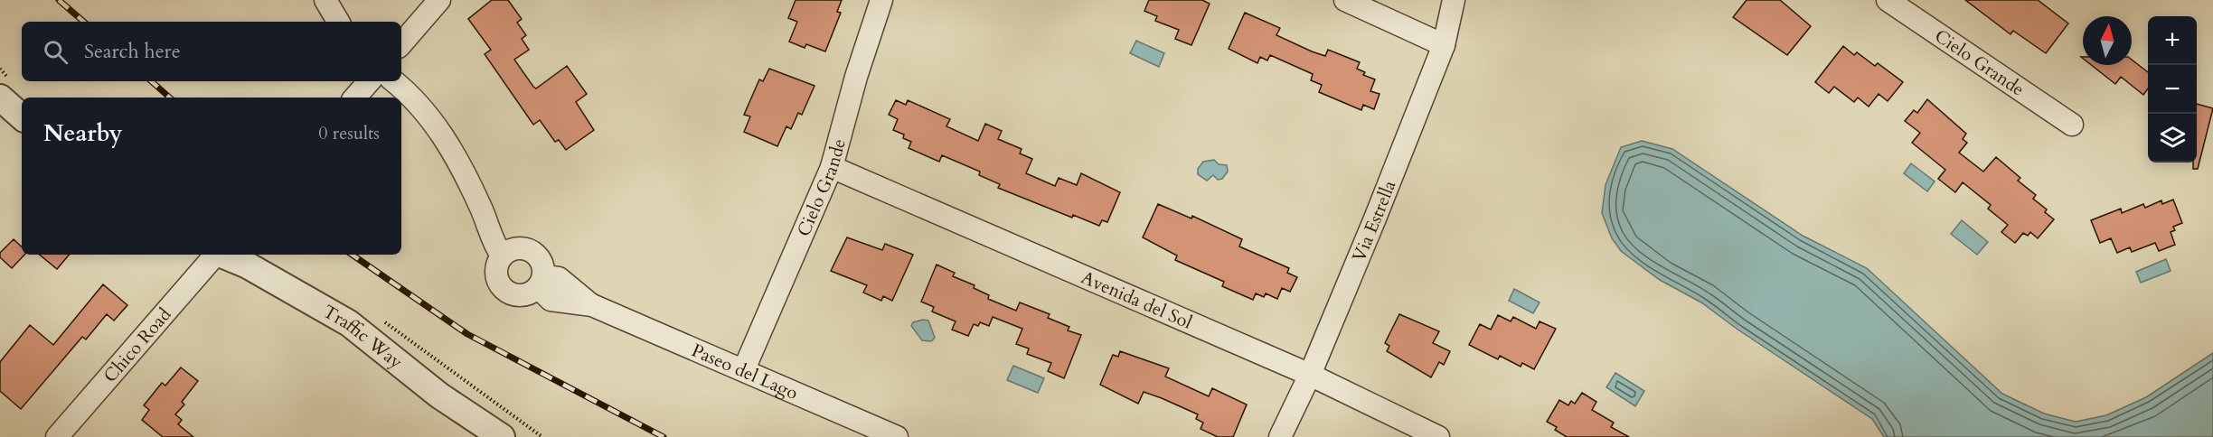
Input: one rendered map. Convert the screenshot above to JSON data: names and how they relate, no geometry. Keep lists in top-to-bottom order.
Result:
{
  "streets": {
    "street": [
      "Cielo Grande",
      "Via Estrella",
      "Avenida del Sol",
      "Traffic Way",
      "Chico Road",
      "Paseo del Lago"
    ]
  },
  "crossings": [
    ["Cielo Grande", "Avenida del Sol"],
    ["Cielo Grande", "Paseo del Lago"],
    ["Via Estrella", "Avenida del Sol"]
  ],
  "north": "top",
  "page": {
    "map_buttons": ["+", "−"],
    "search": "Search here",
    "heading": ["Nearby", "0 results"]
  }
}
